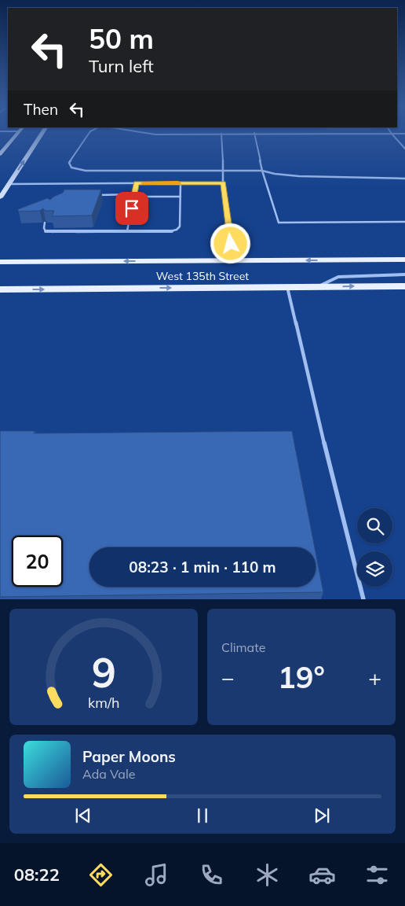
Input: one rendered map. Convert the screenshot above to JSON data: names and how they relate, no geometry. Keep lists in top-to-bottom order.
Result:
{
  "streets": {
    "main road": ["West 135th Street"]
  },
  "page": {
    "turn": ["50 m", "Turn left"],
    "then": "Then",
    "limit": "20",
    "trip": "08:23 · 1 min · 110 m",
    "tile": "Climate",
    "heat": ["−", "19°", "+"],
    "song": ["Paper Moons", "Ada Vale"],
    "tabs": "08:22",
    "gauge": ["9", "km/h"]
  }
}
